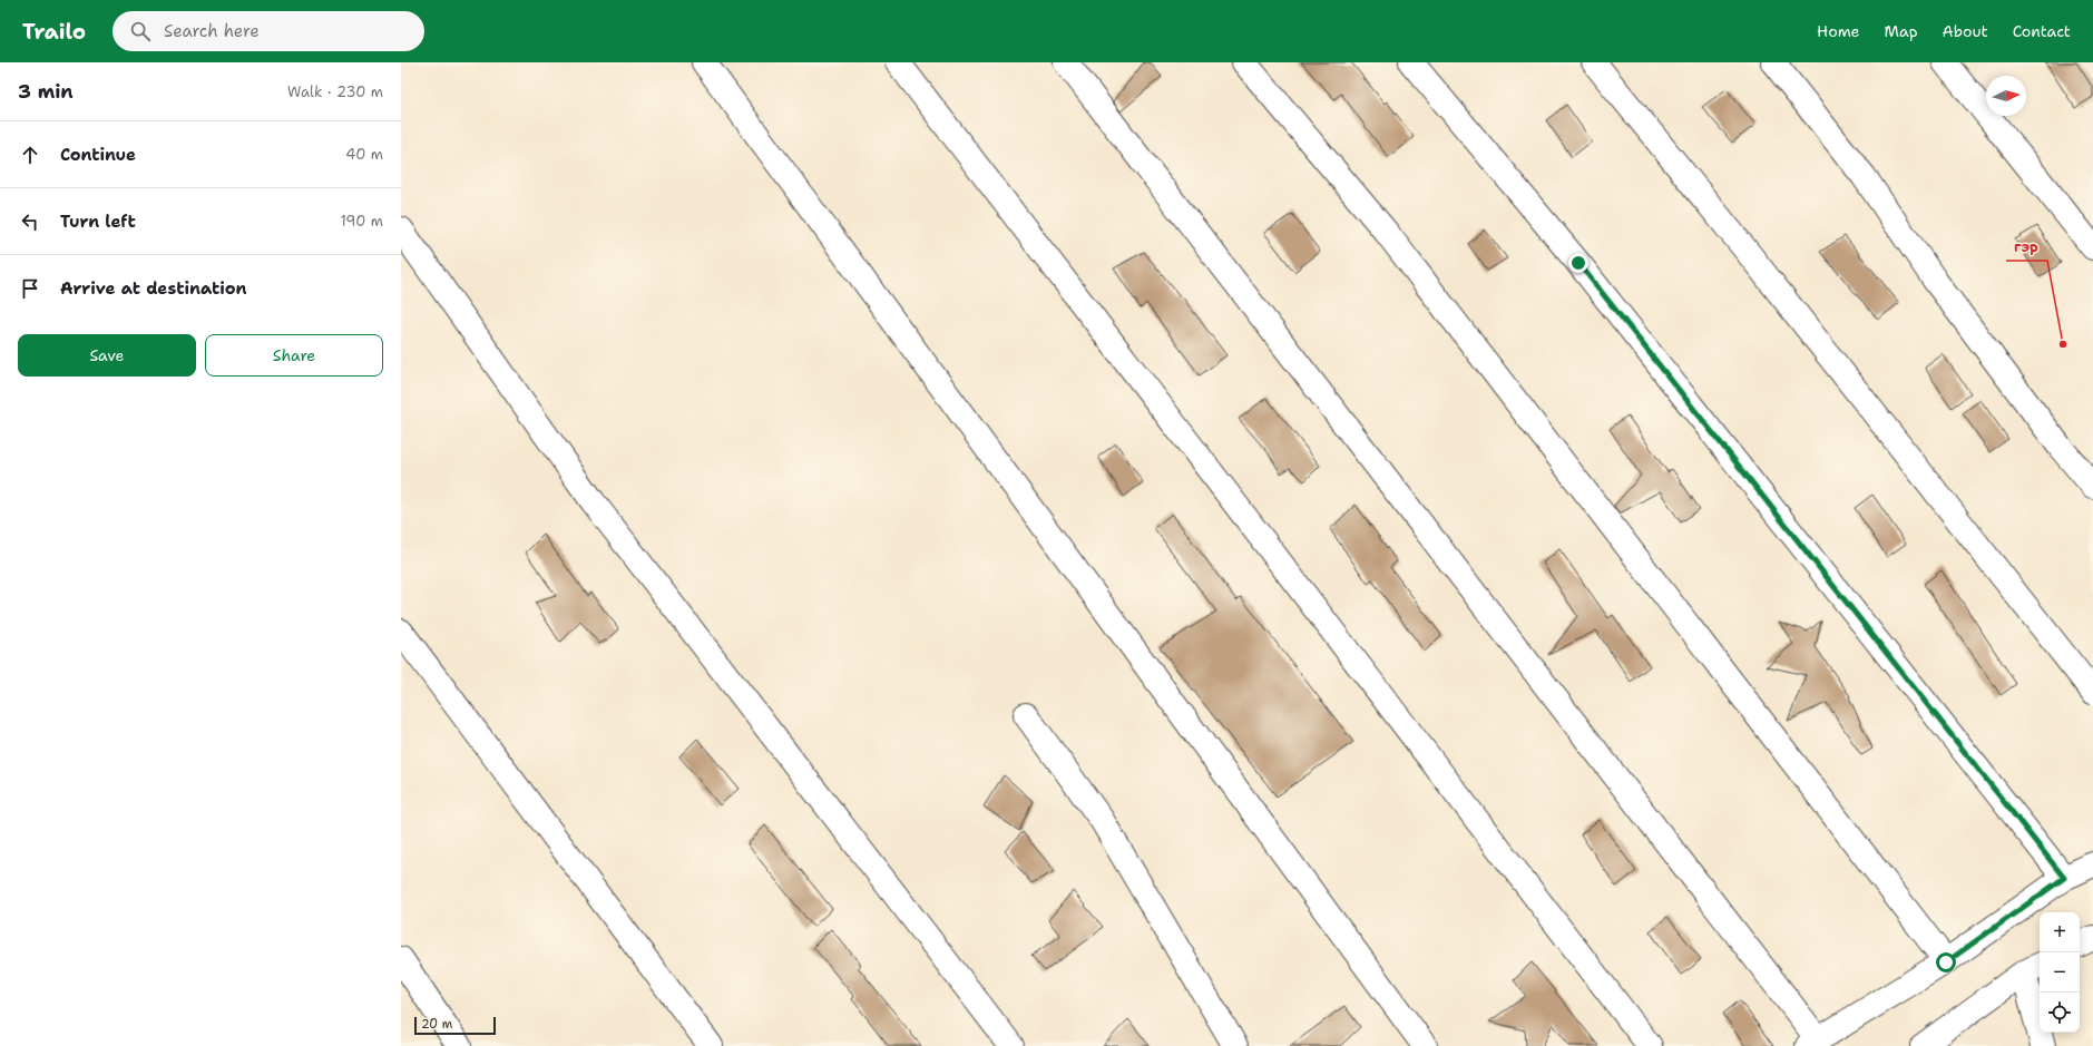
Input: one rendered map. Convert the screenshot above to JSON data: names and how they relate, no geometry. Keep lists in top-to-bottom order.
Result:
{
  "places": ["гэр"],
  "scale_bar": "20 m",
  "north": "right",
  "page": {
    "header": "Trailo",
    "search": "Search here",
    "nav": [
      "Home",
      "Map",
      "About",
      "Contact"
    ],
    "heading": ["3 min", "Walk · 230 m"],
    "list": [
      ["Continue", "40 m"],
      ["Turn left", "190 m"],
      "Arrive at destination"
    ],
    "buttons": ["Save", "Share"],
    "map_buttons": ["+", "−"],
    "scale": "20 m"
  }
}
